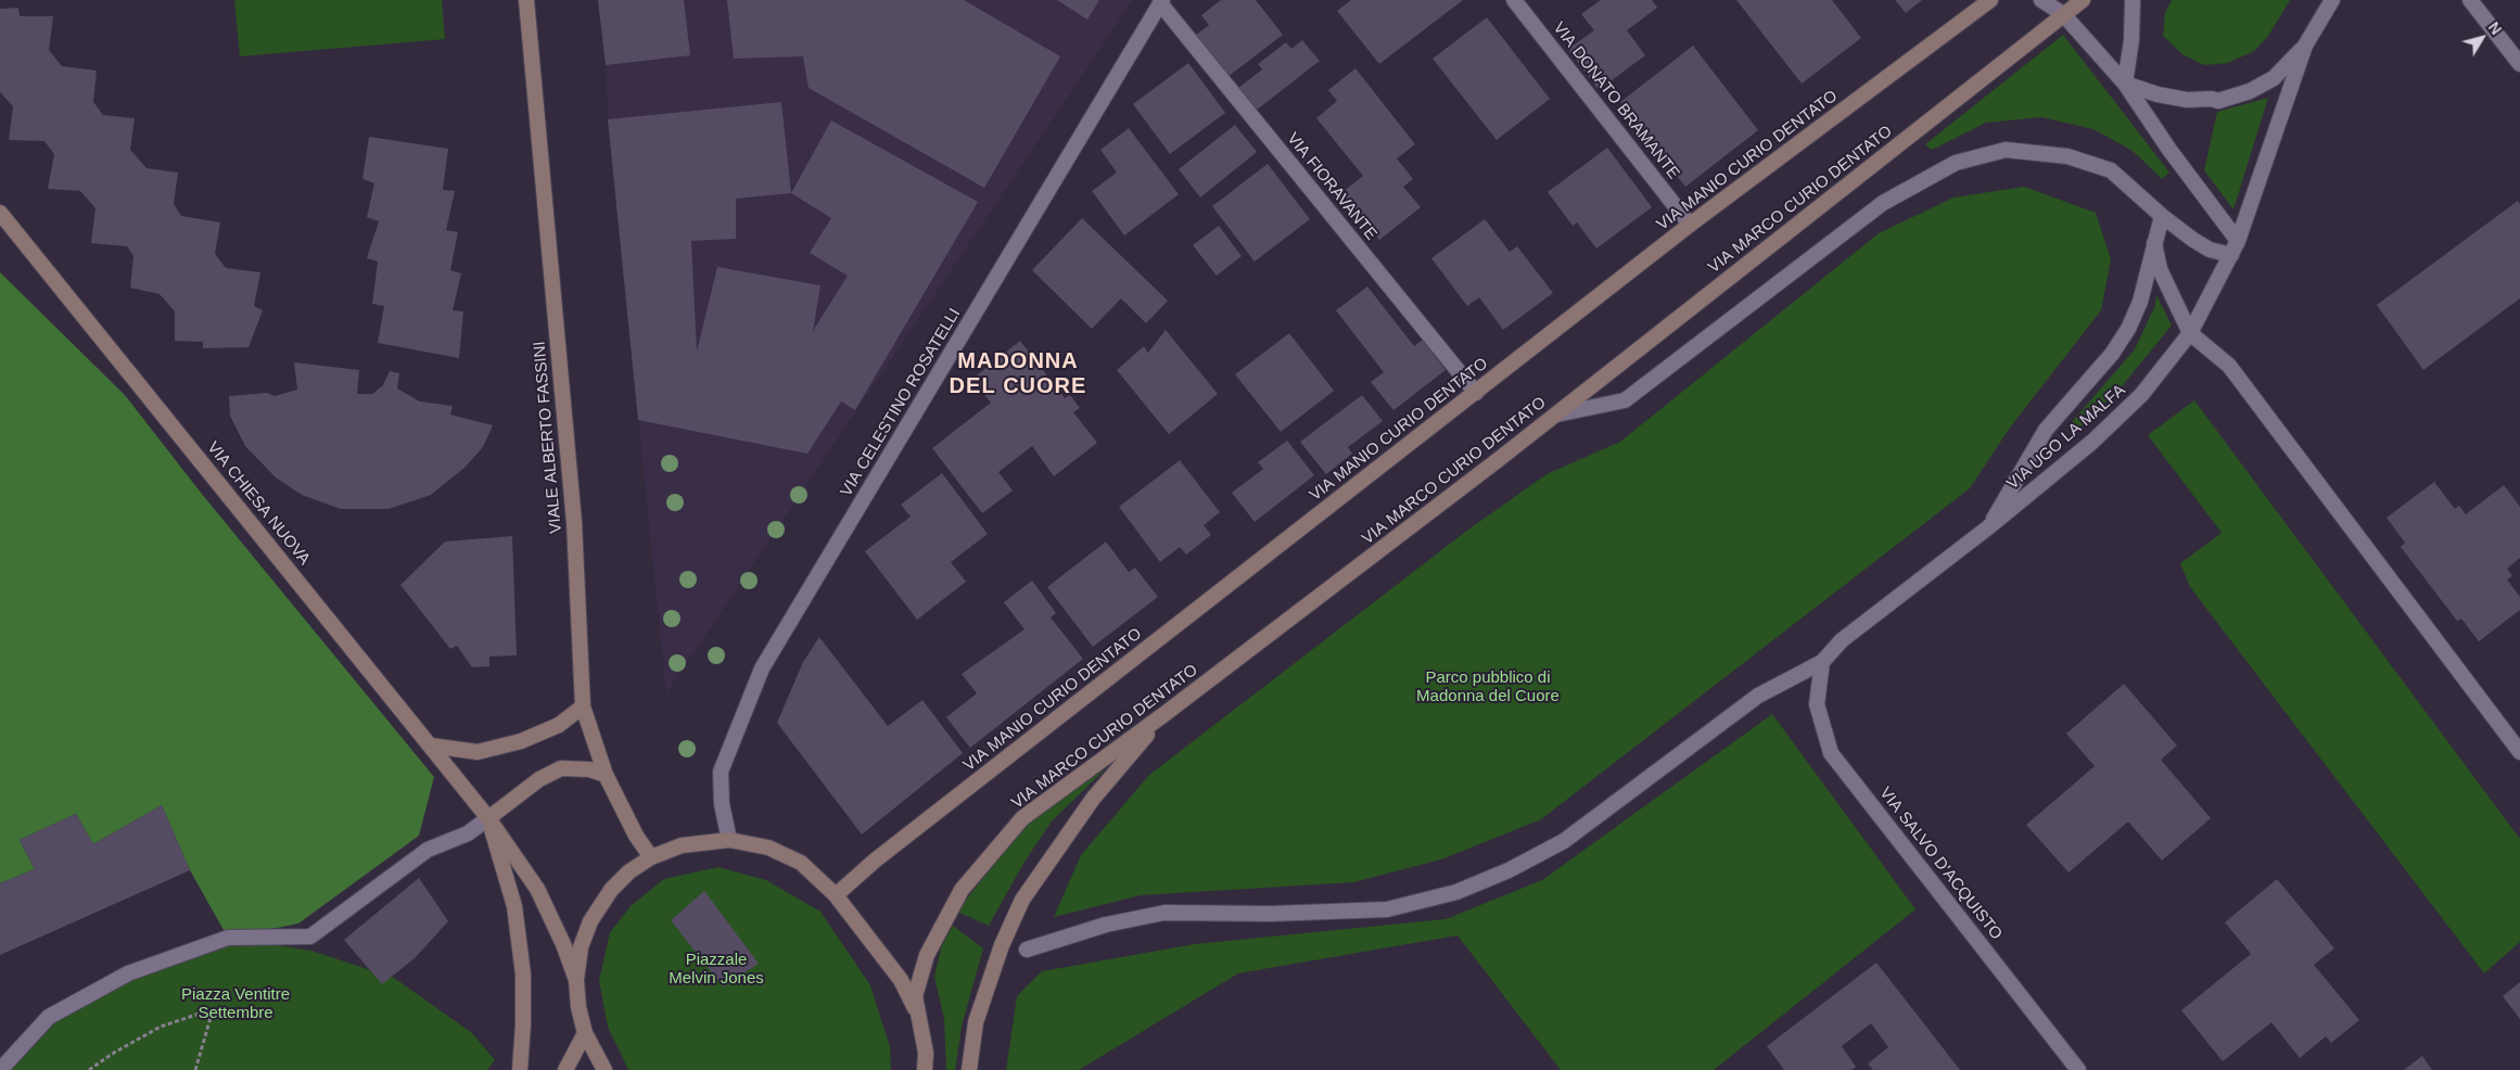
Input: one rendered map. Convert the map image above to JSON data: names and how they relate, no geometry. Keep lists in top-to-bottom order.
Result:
{
  "streets": {
    "main road": [
      "VIA MANIO CURIO DENTATO",
      "VIA MARCO CURIO DENTATO",
      "VIALE ALBERTO FASSINI",
      "VIA CHIESA NUOVA"
    ],
    "street": [
      "VIA DONATO BRAMANTE",
      "VIA FIORAVANTE",
      "VIA CELESTINO ROSATELLI",
      "VIA UGO LA MALFA",
      "VIA SALVO D'ACQUISTO"
    ]
  },
  "crossings": [
    ["VIA DONATO BRAMANTE", "VIA MANIO CURIO DENTATO"],
    ["VIA MANIO CURIO DENTATO", "VIA FIORAVANTE"],
    ["VIA FIORAVANTE", "VIA CELESTINO ROSATELLI"],
    ["VIA UGO LA MALFA", "VIA SALVO D'ACQUISTO"]
  ],
  "districts": ["MADONNA DEL CUORE"],
  "parks": ["Parco pubblico di Madonna del Cuore", "Piazzale Melvin Jones", "Piazza Ventitre Settembre"],
  "north": "top right"
}
